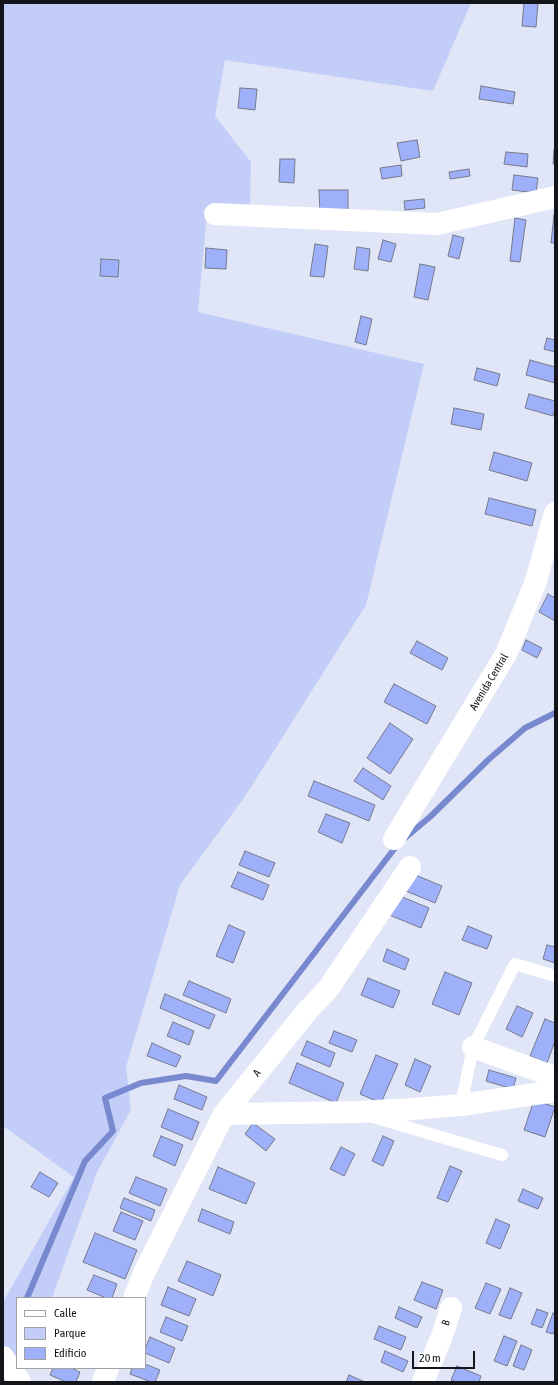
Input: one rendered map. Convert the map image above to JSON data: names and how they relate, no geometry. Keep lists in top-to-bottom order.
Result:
{
  "streets": {
    "street": ["Avenida Central", "A", "B"]
  },
  "legend": ["Calle", "Parque", "Edificio"],
  "scale_bar": "20 m"
}
